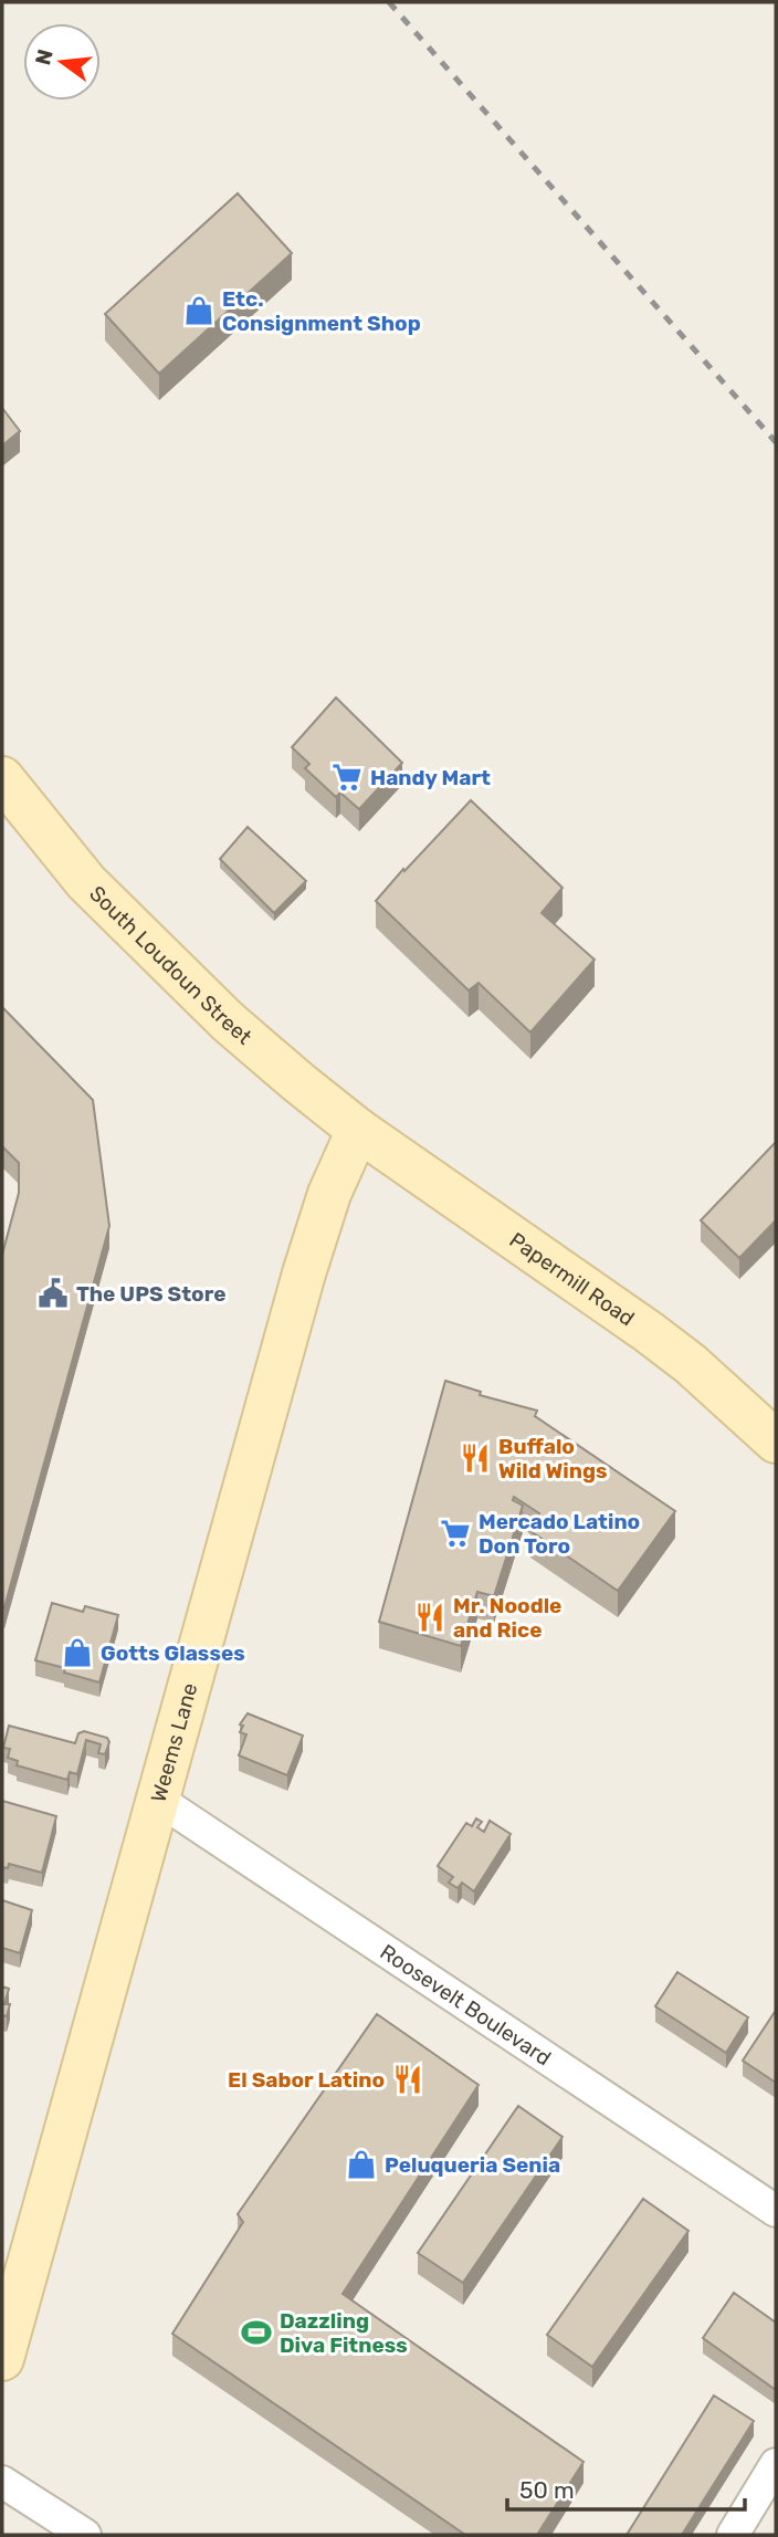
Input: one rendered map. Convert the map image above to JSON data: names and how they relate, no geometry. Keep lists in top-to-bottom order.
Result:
{
  "streets": {
    "main road": ["South Loudoun Street", "Papermill Road", "Weems Lane"],
    "street": ["Roosevelt Boulevard"]
  },
  "crossings": [
    ["South Loudoun Street", "Papermill Road"],
    ["South Loudoun Street", "Weems Lane"],
    ["Papermill Road", "Weems Lane"],
    ["Weems Lane", "Roosevelt Boulevard"]
  ],
  "places": {
    "shop": ["Etc. Consignment Shop", "Gotts Glasses", "Peluqueria Senia"],
    "supermarket": ["Handy Mart", "Mercado Latino Don Toro"],
    "public building": ["The UPS Store"],
    "restaurant": ["Buffalo Wild Wings", "Mr. Noodle and Rice", "El Sabor Latino"],
    "sports": ["Dazzling Diva Fitness"]
  },
  "scale_bar": "50 m",
  "north": "left"
}
